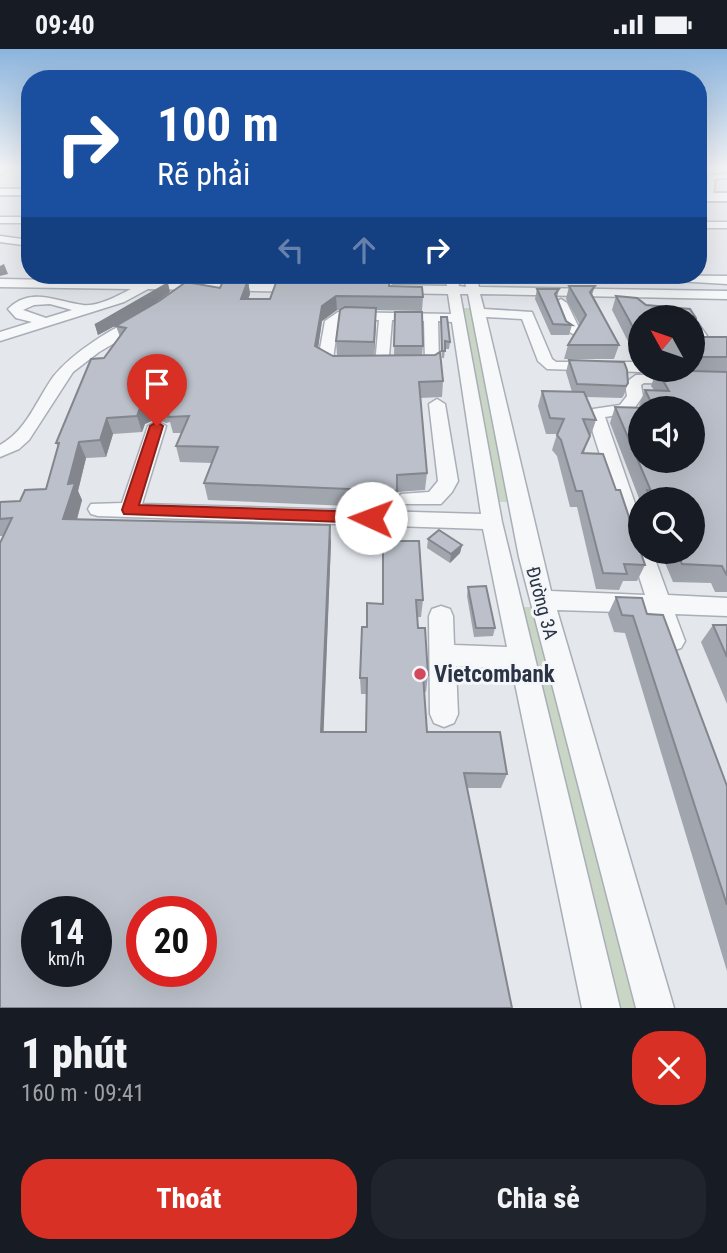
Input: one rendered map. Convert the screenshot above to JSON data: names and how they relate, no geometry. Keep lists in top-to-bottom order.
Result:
{
  "streets": {
    "street": ["Đường 3A"]
  },
  "places": ["Vietcombank"],
  "north": "top left",
  "page": {
    "status": "09:40",
    "turn": ["100 m", "Rẽ phải"],
    "speed": "14 km/h",
    "limit": "20",
    "heading": ["1 phút", "160 m · 09:41"],
    "buttons": ["Thoát", "Chia sẻ"]
  }
}
